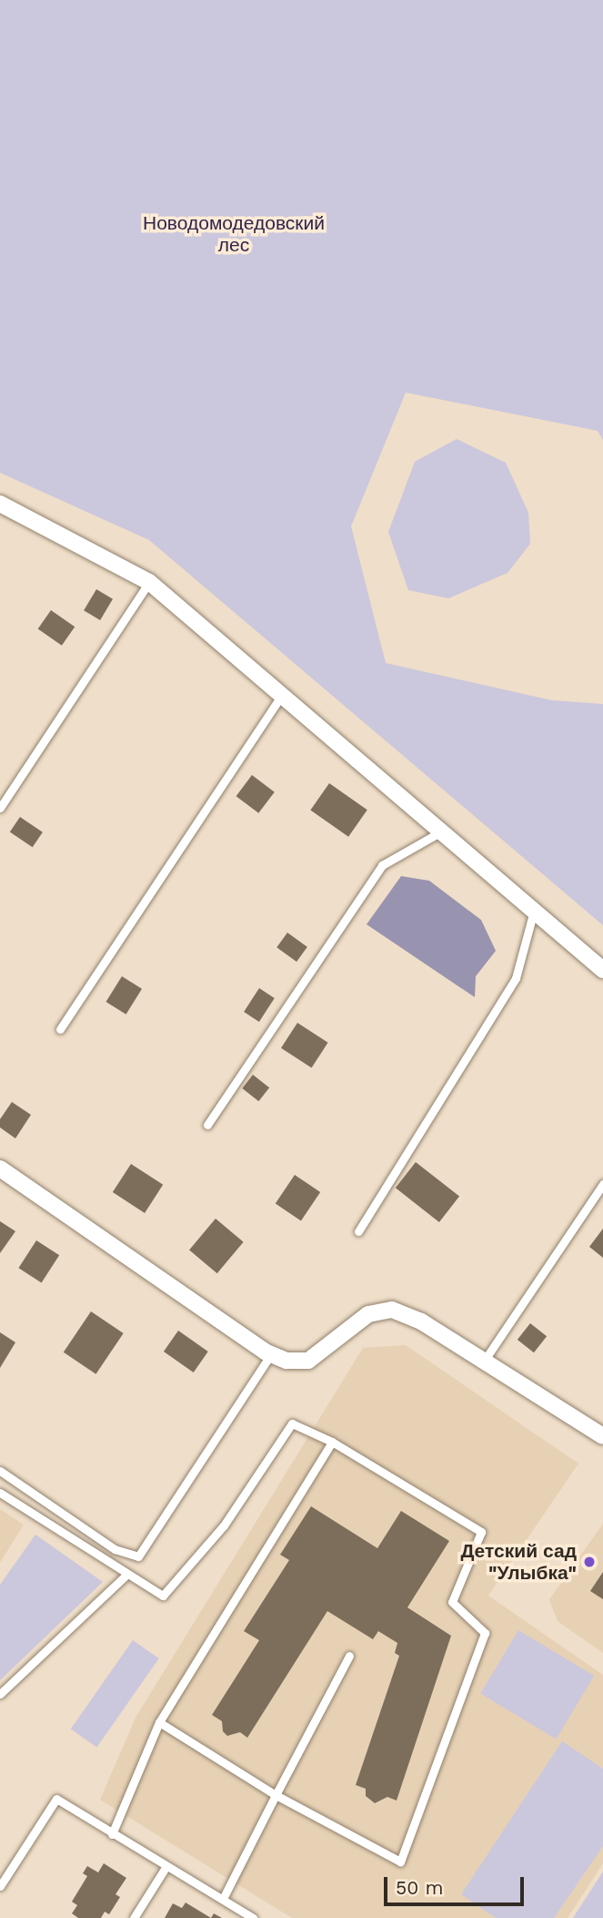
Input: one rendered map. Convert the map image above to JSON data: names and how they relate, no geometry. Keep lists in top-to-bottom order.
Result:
{
  "parks": ["Новодомодедовский лес"],
  "places": ["Детский сад \"Улыбка\""],
  "scale_bar": "50 m"
}
